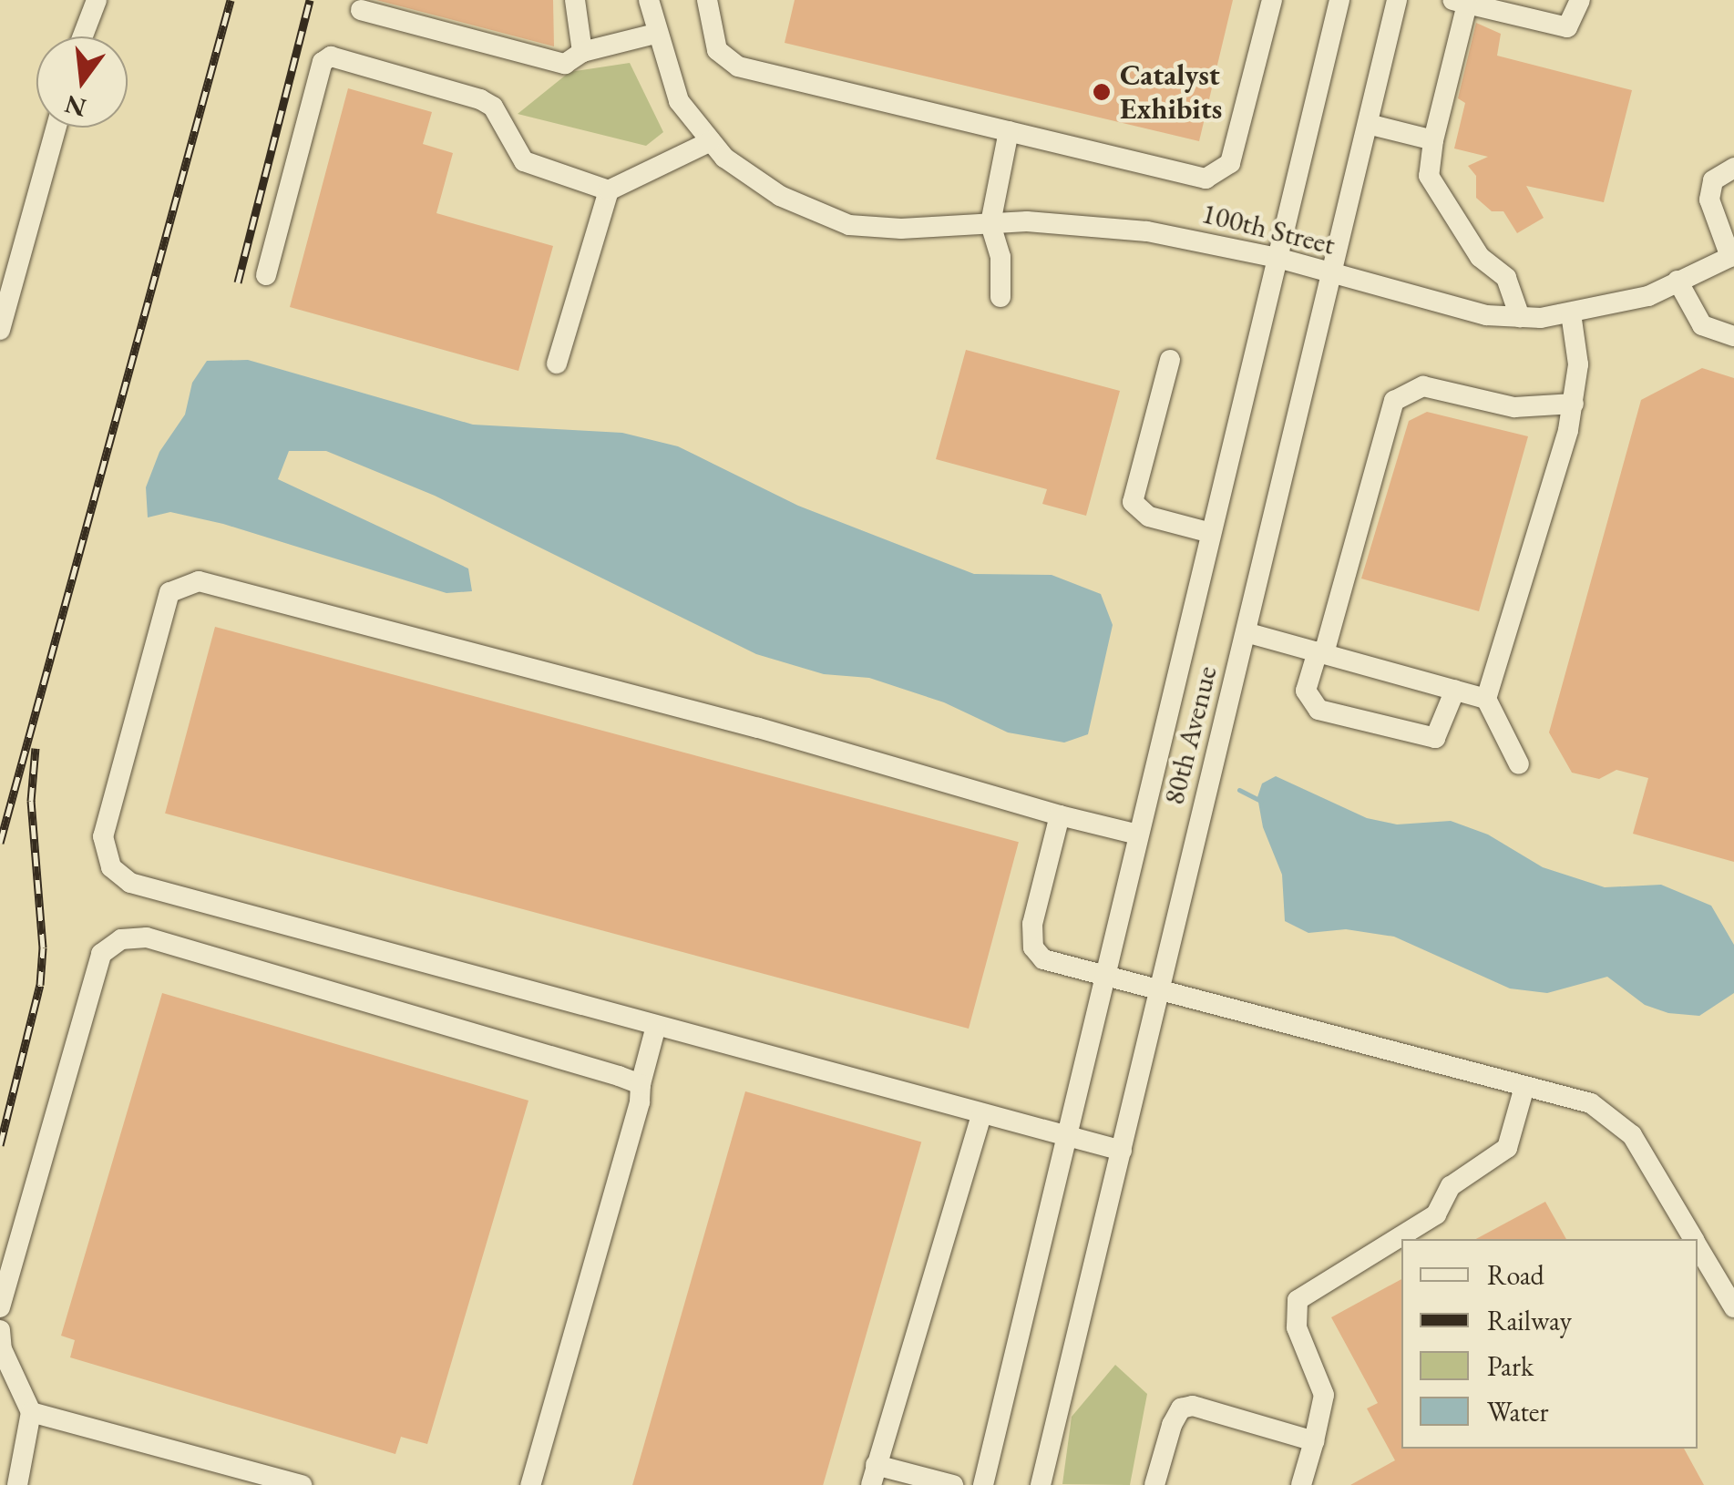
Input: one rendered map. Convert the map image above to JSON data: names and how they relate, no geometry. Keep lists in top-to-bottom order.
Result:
{
  "streets": {
    "street": ["100th Street", "80th Avenue"]
  },
  "crossings": [
    ["100th Street", "80th Avenue"]
  ],
  "places": ["Catalyst Exhibits"],
  "legend": [
    "Road",
    "Railway",
    "Park",
    "Water"
  ],
  "north": "bottom"
}
